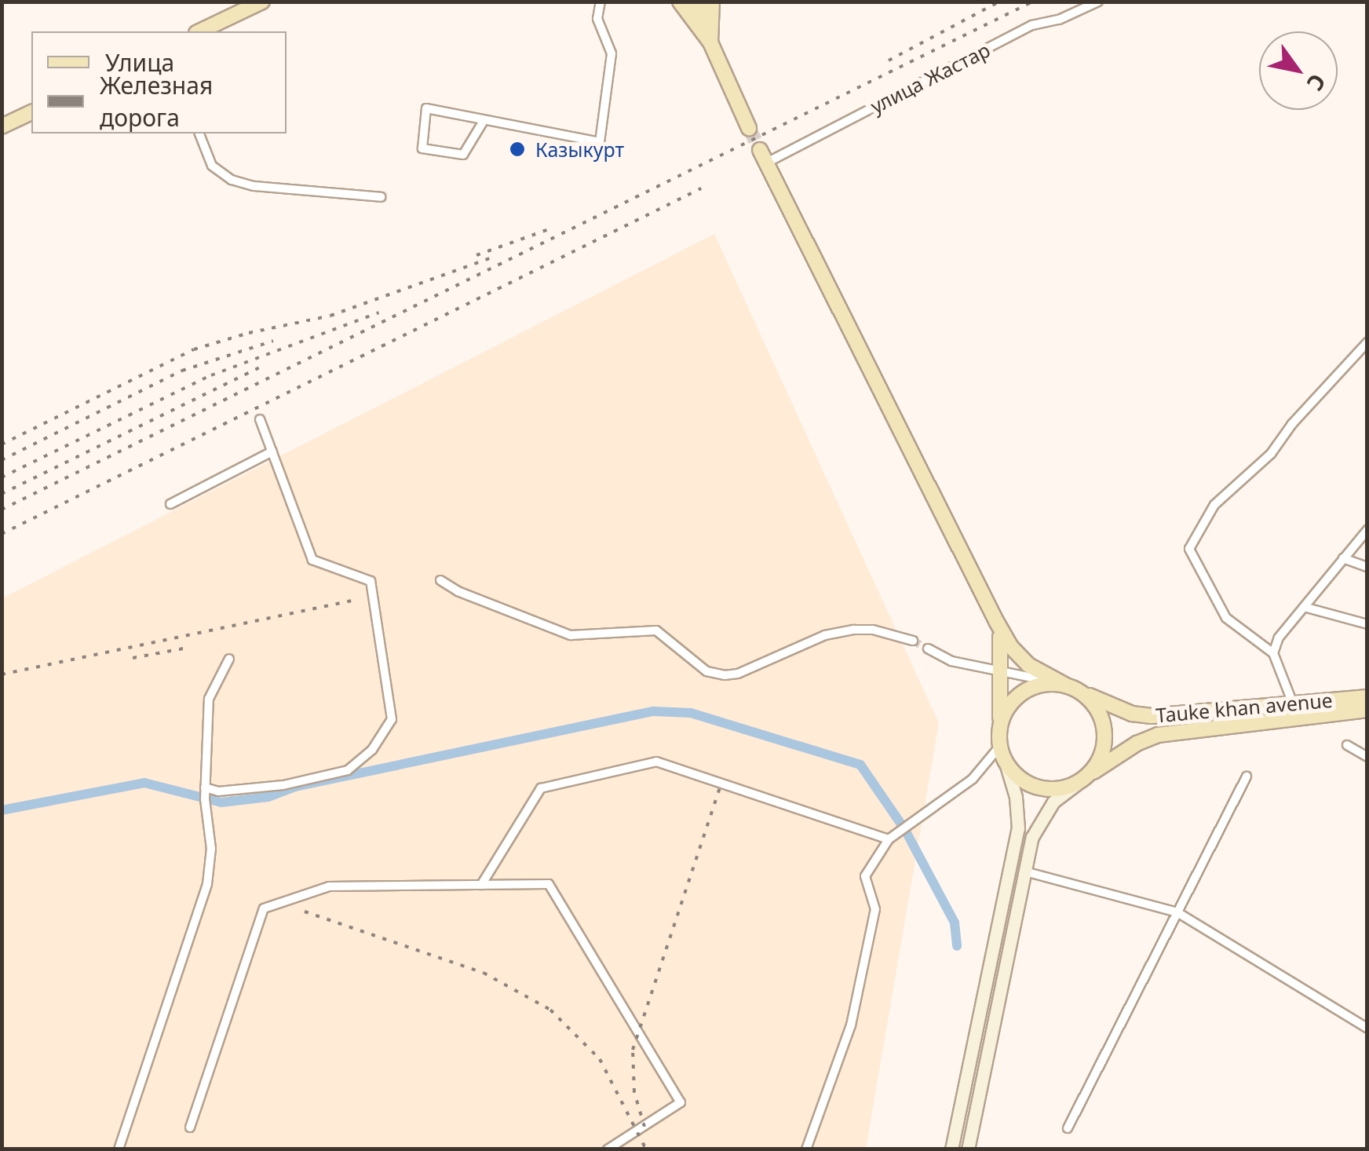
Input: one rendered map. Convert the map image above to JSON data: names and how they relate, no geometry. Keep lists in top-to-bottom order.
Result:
{
  "streets": {
    "main road": ["Tauke khan avenue"],
    "street": ["улица Жастар"]
  },
  "places": ["Казыкурт"],
  "legend": ["Улица", "Железная дорога"],
  "north": "bottom right"
}
